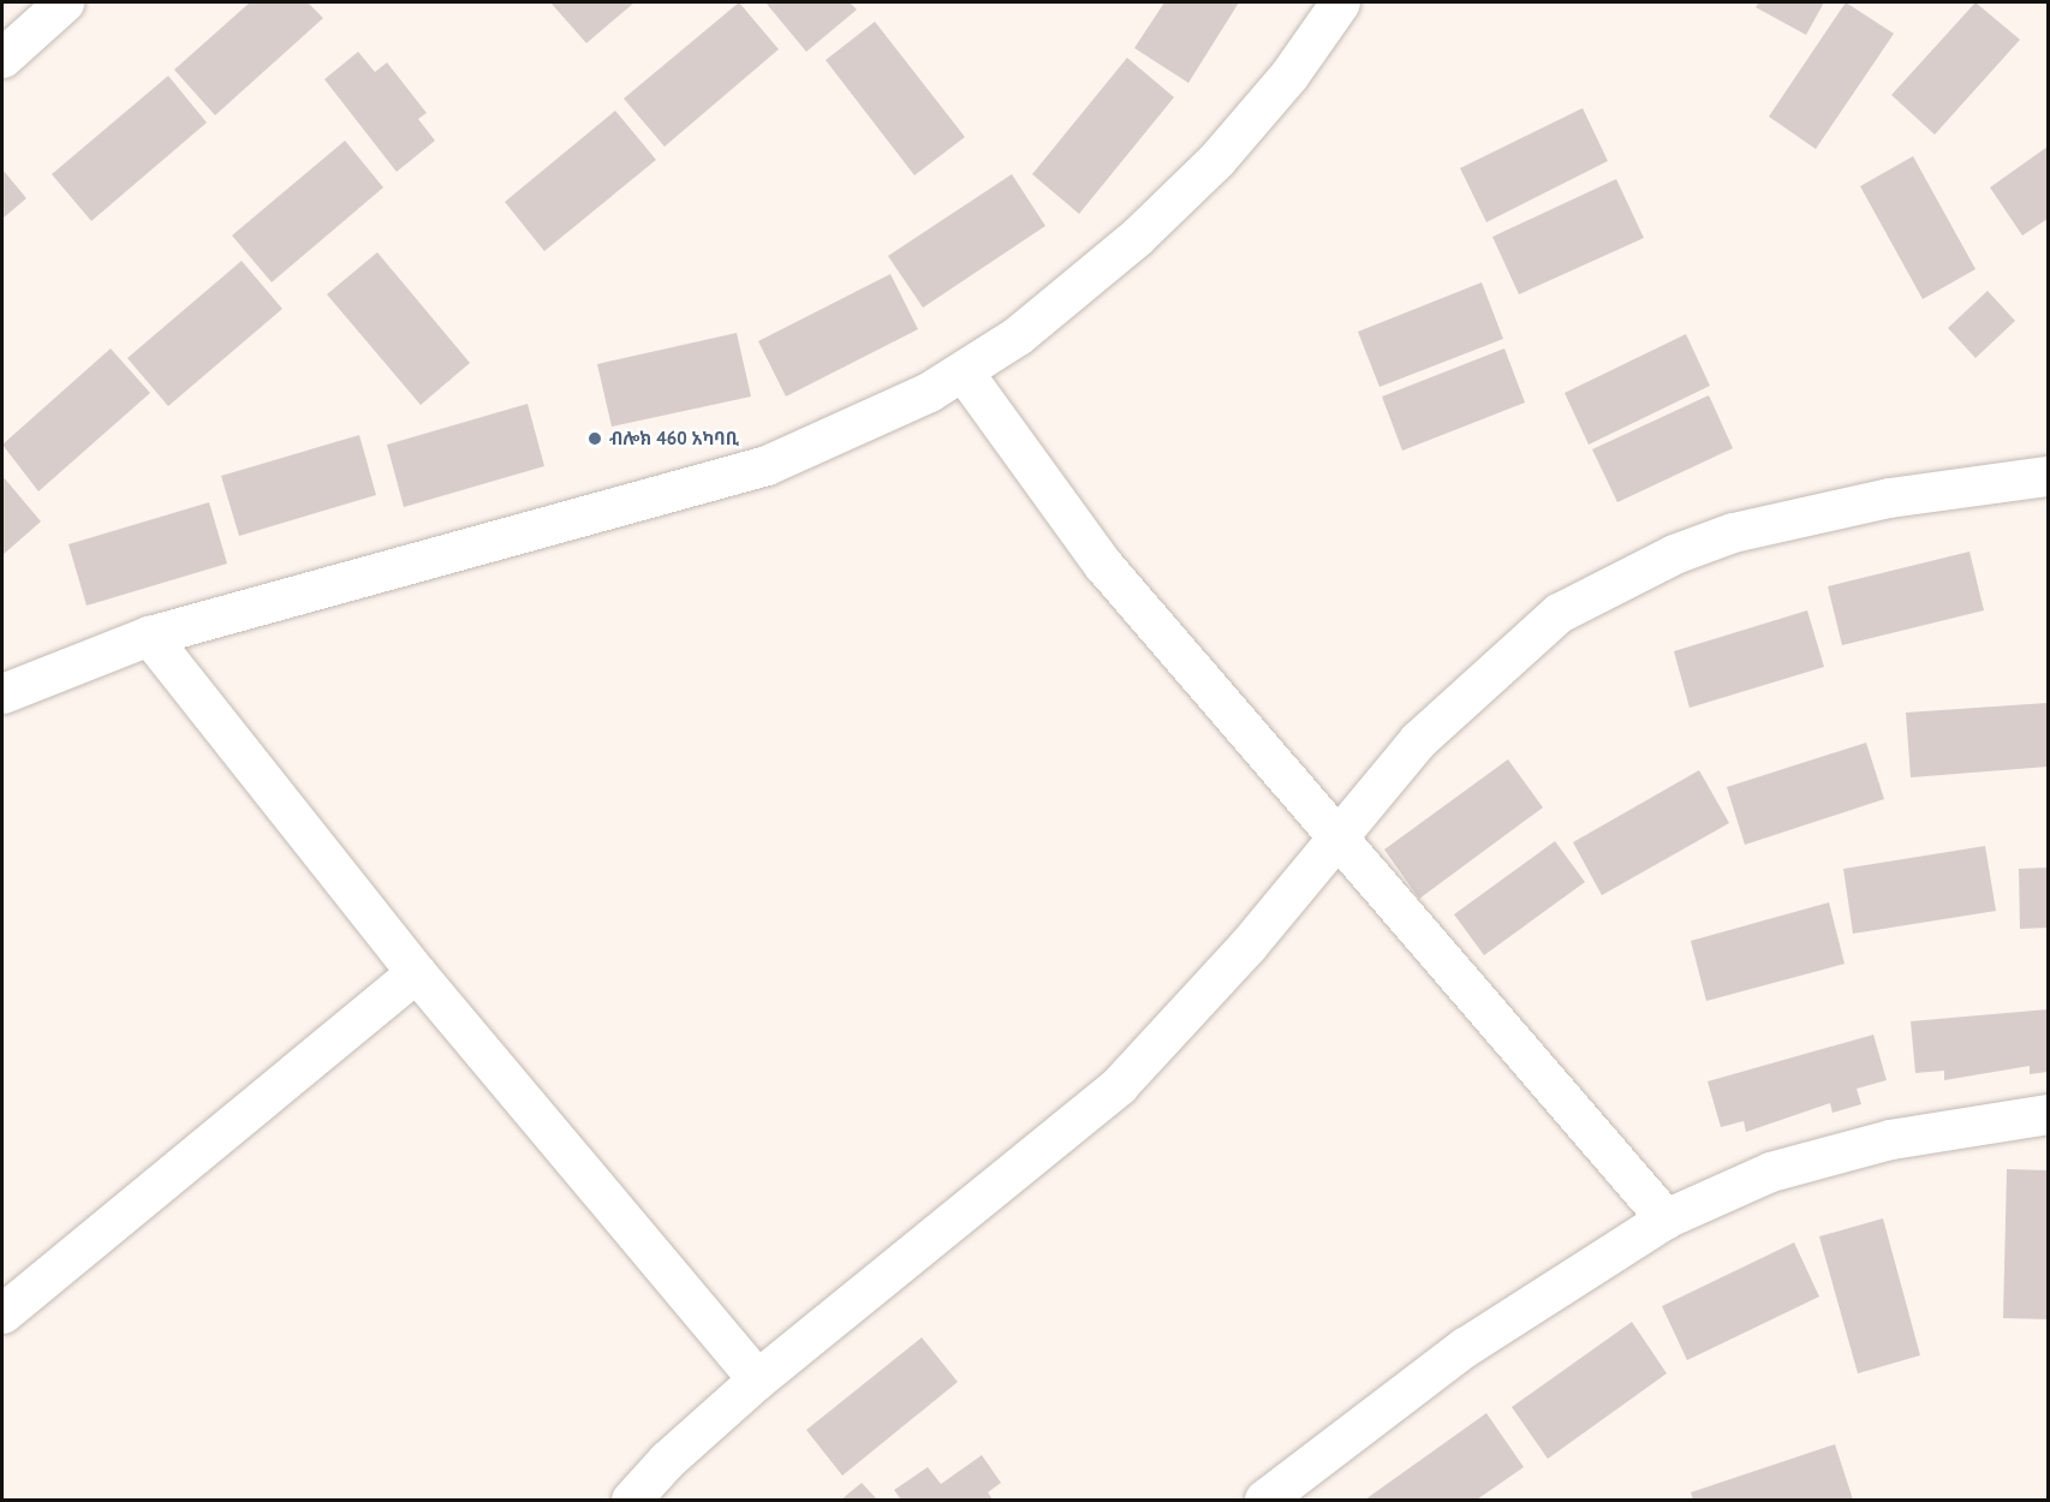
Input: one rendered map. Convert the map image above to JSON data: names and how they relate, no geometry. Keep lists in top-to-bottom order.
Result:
{
  "places": ["ብሎክ 460 አካባቢ"]
}
